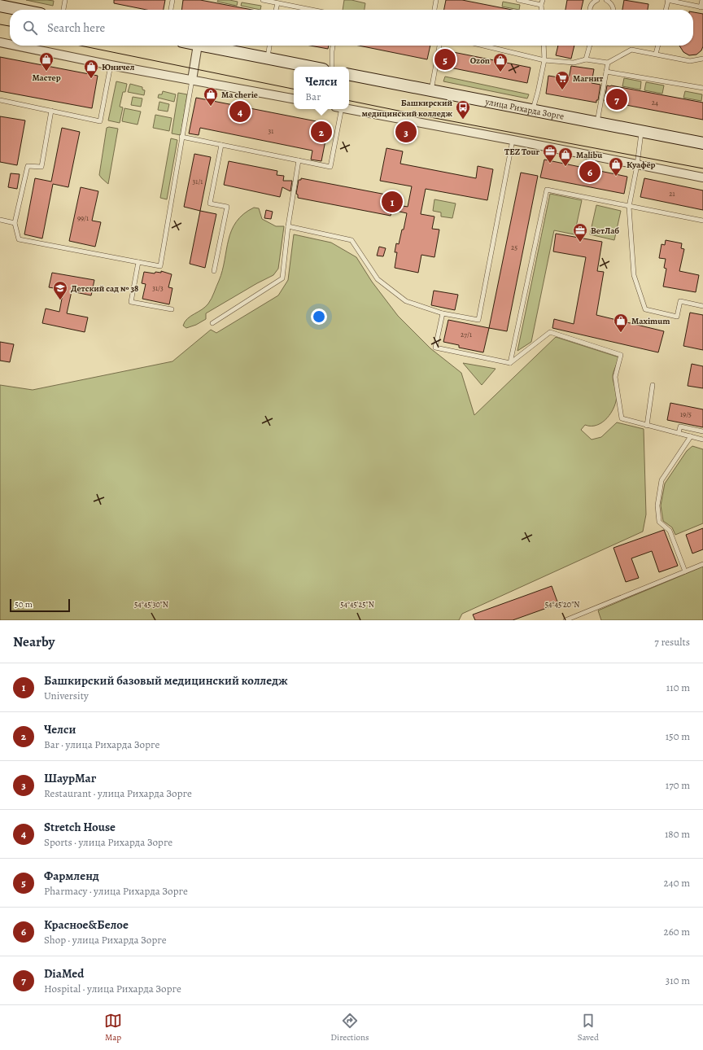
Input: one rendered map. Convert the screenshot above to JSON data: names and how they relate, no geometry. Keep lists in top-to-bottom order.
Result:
{
  "streets": {
    "main road": ["улица Рихарда Зорге"]
  },
  "places": {
    "shop": [
      "Мастер",
      "Ozon",
      "Юничел",
      "Ma cherie",
      "Malibu",
      "Куафёр",
      "Maximum"
    ],
    "supermarket": ["Магнит"],
    "bus stop": ["Башкирский медицинский колледж"],
    "office": ["TEZ Tour", "ВетЛаб"],
    "school or university": ["Детский сад № 38"]
  },
  "house_numbers": [
    "24",
    "31",
    "31/1",
    "21",
    "99/1",
    "25",
    "31/3",
    "27/1",
    "19/5"
  ],
  "scale_bar": "50 m",
  "page": {
    "search": "Search here",
    "pins": [
      "5",
      "7",
      "4",
      "2",
      "3",
      "6",
      "1"
    ],
    "popup": ["Челси", "Bar"],
    "scale": "50 m",
    "heading": ["Nearby", "7 results"],
    "list": [
      {
        "mark": "1",
        "name": "Башкирский базовый медицинский колледж",
        "note": "University",
        "value": "110 m"
      },
      {
        "mark": "2",
        "name": "Челси",
        "note": "Bar · улица Рихарда Зорге",
        "value": "150 m"
      },
      {
        "mark": "3",
        "name": "ШаурМаг",
        "note": "Restaurant · улица Рихарда Зорге",
        "value": "170 m"
      },
      {
        "mark": "4",
        "name": "Stretch House",
        "note": "Sports · улица Рихарда Зорге",
        "value": "180 m"
      },
      {
        "mark": "5",
        "name": "Фармленд",
        "note": "Pharmacy · улица Рихарда Зорге",
        "value": "240 m"
      },
      {
        "mark": "6",
        "name": "Красное&Белое",
        "note": "Shop · улица Рихарда Зорге",
        "value": "260 m"
      },
      {
        "mark": "7",
        "name": "DiaMed",
        "note": "Hospital · улица Рихарда Зорге",
        "value": "310 m"
      }
    ],
    "nav": ["Map", "Directions", "Saved"]
  },
  "coordinates": ["54°45'30\"N", "54°45'25\"N", "54°45'20\"N"]
}
